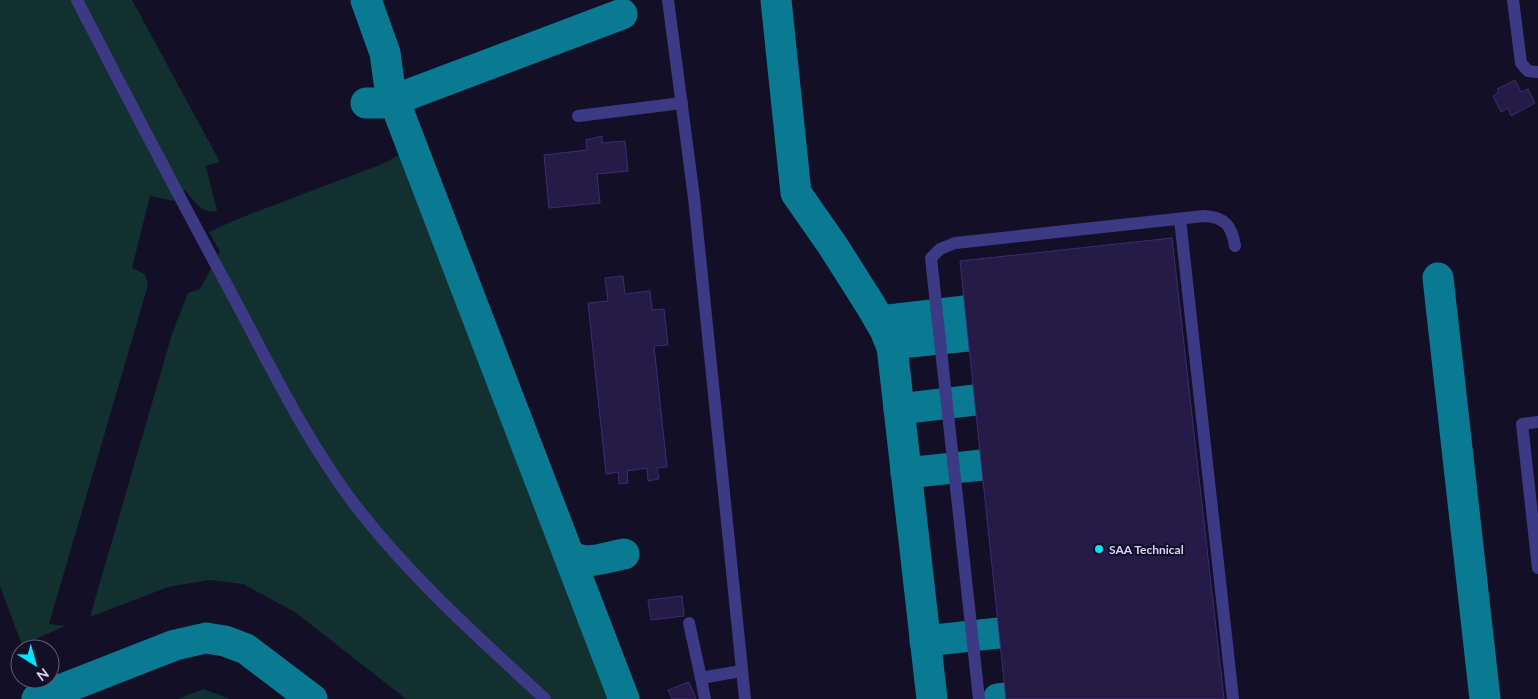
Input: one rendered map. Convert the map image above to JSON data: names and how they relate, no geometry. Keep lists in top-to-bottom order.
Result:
{
  "places": ["SAA Technical"],
  "north": "bottom right"
}
